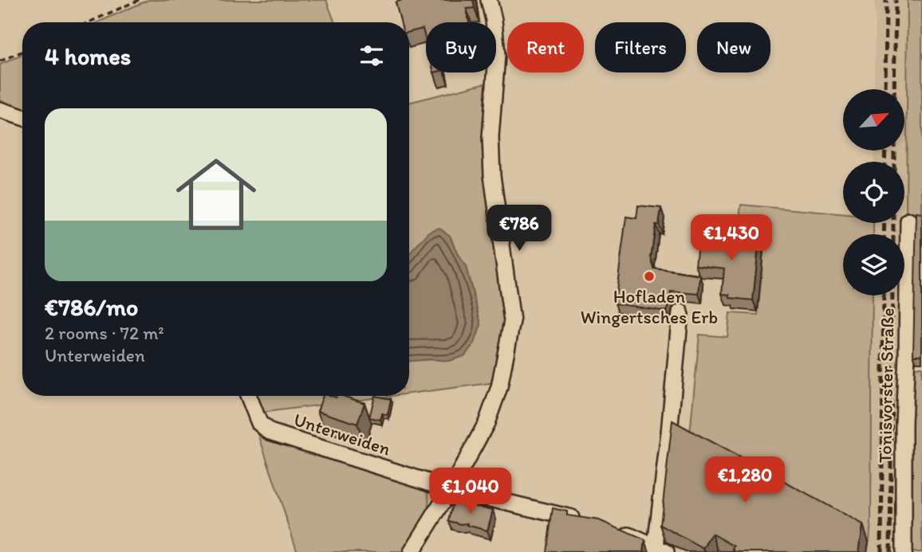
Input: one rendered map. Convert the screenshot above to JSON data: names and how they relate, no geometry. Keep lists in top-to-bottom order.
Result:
{
  "streets": {
    "street": ["Tönisvorster Straße", "Unterweiden"]
  },
  "places": ["Hofladen Wingertsches Erb"],
  "north": "top right",
  "page": {
    "chip": [
      "Buy",
      "Rent",
      "Filters",
      "New"
    ],
    "heading": "4 homes",
    "list": [
      {
        "name": "€786/mo",
        "note": "2 rooms · 72 m² · Unterweiden"
      }
    ],
    "price": [
      "€786",
      "€1,430",
      "€1,280",
      "€1,040"
    ]
  }
}
